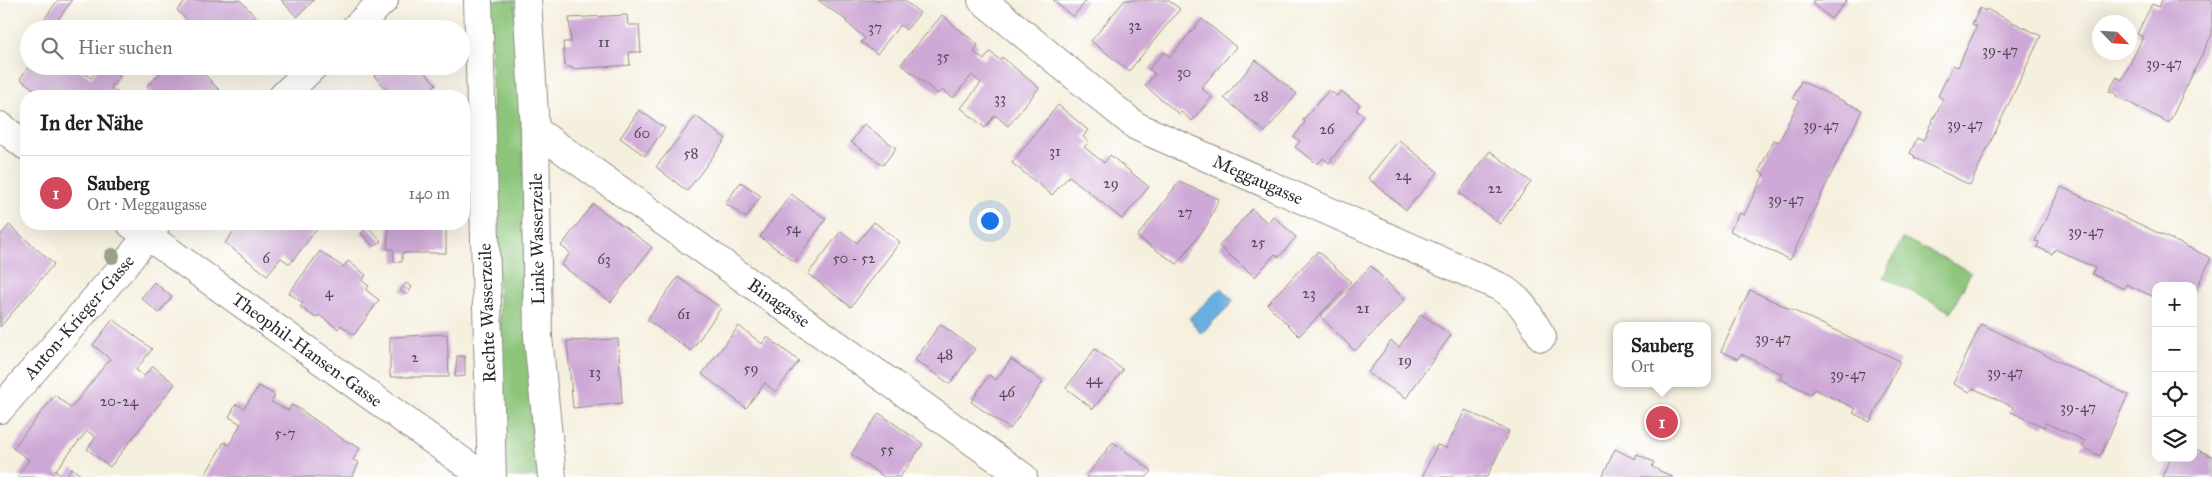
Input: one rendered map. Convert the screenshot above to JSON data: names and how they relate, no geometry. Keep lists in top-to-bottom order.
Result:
{
  "streets": {
    "street": [
      "Meggaugasse",
      "Linke Wasserzeile",
      "Binagasse",
      "Rechte Wasserzeile",
      "Anton-Krieger-Gasse",
      "Theophil-Hansen-Gasse"
    ]
  },
  "crossings": [
    ["Linke Wasserzeile", "Binagasse"]
  ],
  "house_numbers": [
    "32",
    "37",
    "11",
    "39-47",
    "35",
    "39-47",
    "30",
    "28",
    "33",
    "39-47",
    "39-47",
    "26",
    "60",
    "31",
    "58",
    "24",
    "29",
    "22",
    "39-47",
    "27",
    "54",
    "39-47",
    "25",
    "6",
    "50 - 52",
    "63",
    "4",
    "23",
    "21",
    "61",
    "39-47",
    "48",
    "2",
    "19",
    "59",
    "13",
    "39-47",
    "39-47",
    "44",
    "46",
    "20-24",
    "39-47",
    "5-7",
    "55"
  ],
  "north": "bottom right",
  "page": {
    "search": "Hier suchen",
    "heading": "In der Nähe",
    "list": [
      {
        "mark": "1",
        "name": "Sauberg",
        "note": "Ort · Meggaugasse",
        "value": "140 m"
      }
    ],
    "map_buttons": ["+", "−"],
    "popup": ["Sauberg", "Ort"],
    "pins": "1"
  }
}
